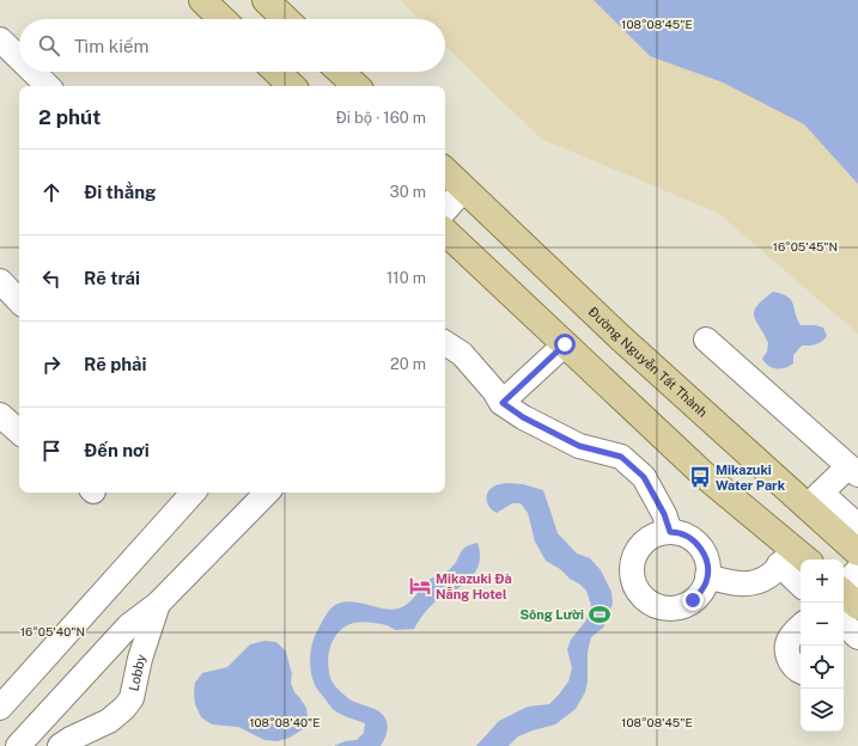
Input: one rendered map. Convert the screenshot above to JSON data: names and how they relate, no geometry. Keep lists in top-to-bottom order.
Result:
{
  "streets": {
    "main road": ["Đường Nguyễn Tất Thành"],
    "street": ["Lobby"]
  },
  "places": {
    "bus stop": ["Mikazuki Water Park"],
    "hotel": ["Mikazuki Đà Nẵng Hotel"],
    "sports": ["Sông Lười"]
  },
  "page": {
    "search": "Tìm kiếm",
    "heading": ["2 phút", "Đi bộ · 160 m"],
    "list": [
      ["Đi thẳng", "30 m"],
      ["Rẽ trái", "110 m"],
      ["Rẽ phải", "20 m"],
      "Đến nơi"
    ],
    "map_buttons": ["+", "−"]
  },
  "coordinates": [
    "108°08'45\"E",
    "16°05'45\"N",
    "16°05'40\"N",
    "108°08'40\"E"
  ]
}
